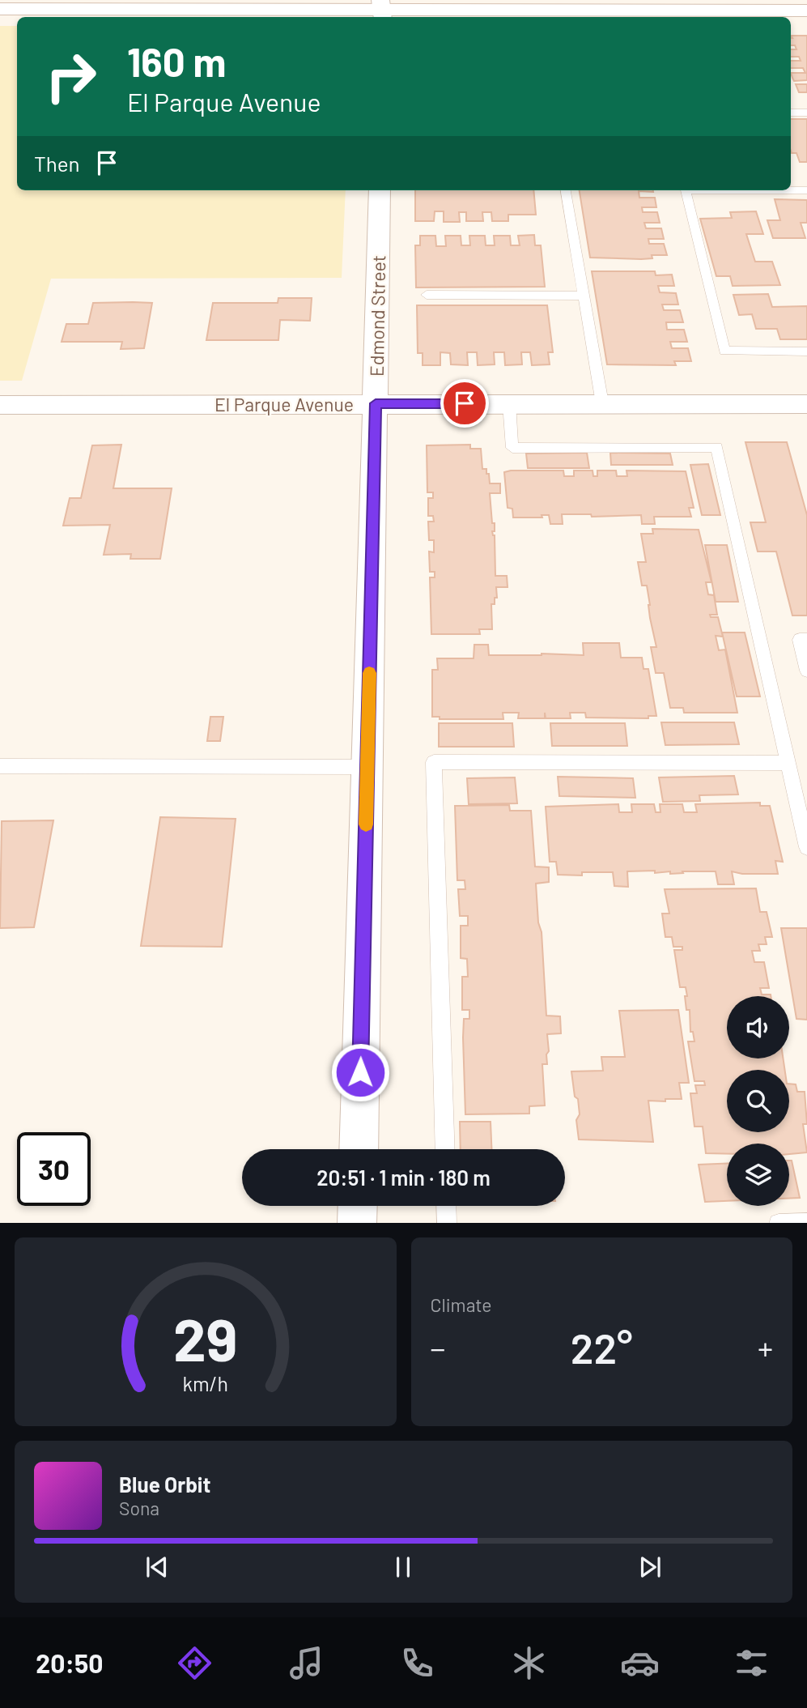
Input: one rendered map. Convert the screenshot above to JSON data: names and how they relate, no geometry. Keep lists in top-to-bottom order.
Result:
{
  "streets": {
    "street": ["Edmond Street", "El Parque Avenue"]
  },
  "crossings": [
    ["Edmond Street", "El Parque Avenue"]
  ],
  "page": {
    "turn": ["160 m", "El Parque Avenue"],
    "then": "Then",
    "limit": "30",
    "trip": "20:51 · 1 min · 180 m",
    "tile": "Climate",
    "heat": ["−", "22°", "+"],
    "song": ["Blue Orbit", "Sona"],
    "tabs": "20:50",
    "gauge": ["29", "km/h"]
  }
}
